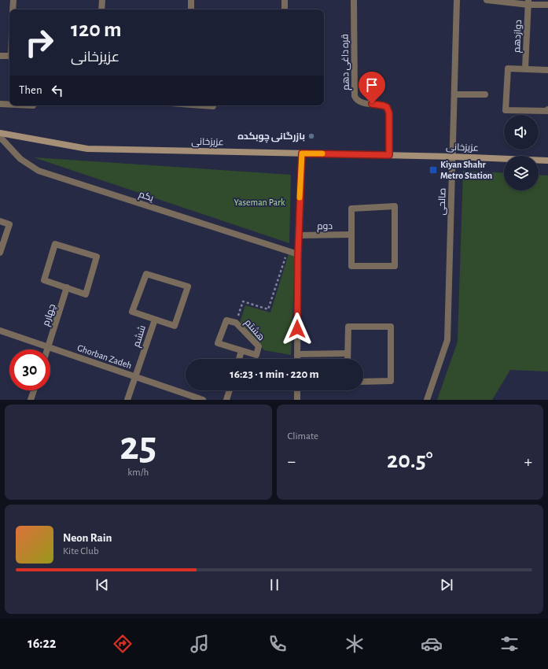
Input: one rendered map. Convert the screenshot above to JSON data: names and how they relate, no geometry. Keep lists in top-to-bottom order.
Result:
{
  "streets": {
    "main road": ["عزیزخانی"],
    "street": [
      "دوازدهم",
      "قره داغی دهم",
      "یکم",
      "صالحی",
      "دوم",
      "چهارم",
      "هشتم",
      "ششم",
      "Ghorban Zadeh"
    ]
  },
  "crossings": [
    ["قره داغی دهم", "عزیزخانی"],
    ["عزیزخانی", "صالحی"],
    ["چهارم", "Ghorban Zadeh"],
    ["ششم", "Ghorban Zadeh"]
  ],
  "parks": ["Yaseman Park"],
  "places": {
    "other": ["بازرگانی چوبکده"],
    "transit": ["Kiyan Shahr Metro Station"]
  },
  "page": {
    "turn": ["120 m", "عزیزخانی"],
    "then": "Then",
    "limit": "30",
    "trip": "16:23 · 1 min · 220 m",
    "tile": [
      ["25", "km/h"],
      "Climate"
    ],
    "heat": ["−", "20.5°", "+"],
    "song": ["Neon Rain", "Kite Club"],
    "tabs": "16:22"
  }
}
